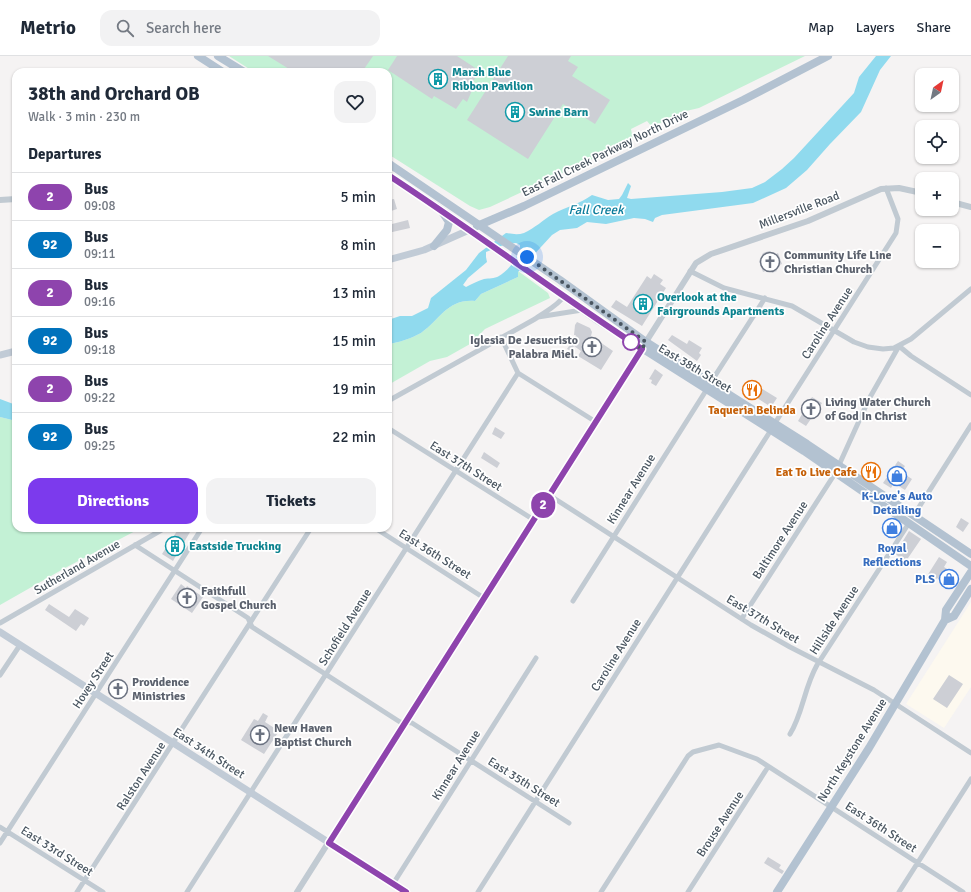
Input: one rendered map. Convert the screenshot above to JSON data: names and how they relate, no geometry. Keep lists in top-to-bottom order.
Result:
{
  "streets": {
    "main road": [
      "East Fall Creek Parkway North Drive",
      "East 38th Street",
      "North Keystone Avenue",
      "East 34th Street"
    ],
    "street": [
      "Millersville Road",
      "Caroline Avenue",
      "East 37th Street",
      "Kinnear Avenue",
      "Baltimore Avenue",
      "East 36th Street",
      "Sutherland Avenue",
      "Hillside Avenue",
      "Schofield Avenue",
      "Hovey Street",
      "Ralston Avenue",
      "East 35th Street",
      "Brouse Avenue",
      "East 33rd Street"
    ]
  },
  "crossings": [
    ["East Fall Creek Parkway North Drive", "East 38th Street"],
    ["Millersville Road", "Caroline Avenue"],
    ["Millersville Road", "East 38th Street"],
    ["Millersville Road", "East 37th Street"],
    ["Millersville Road", "East 36th Street"],
    ["Millersville Road", "East 34th Street"],
    ["Millersville Road", "East 35th Street"],
    ["Caroline Avenue", "East 38th Street"],
    ["Caroline Avenue", "East 37th Street"],
    ["Caroline Avenue", "East 35th Street"],
    ["East 38th Street", "Kinnear Avenue"],
    ["East 38th Street", "Baltimore Avenue"],
    ["East 38th Street", "Hillside Avenue"],
    ["East 37th Street", "Kinnear Avenue"],
    ["East 37th Street", "Baltimore Avenue"],
    ["East 37th Street", "Hillside Avenue"],
    ["East 37th Street", "Schofield Avenue"],
    ["East 37th Street", "North Keystone Avenue"],
    ["Kinnear Avenue", "East 34th Street"],
    ["Kinnear Avenue", "East 35th Street"],
    ["East 36th Street", "Schofield Avenue"],
    ["East 36th Street", "North Keystone Avenue"],
    ["East 36th Street", "Brouse Avenue"],
    ["Sutherland Avenue", "East 35th Street"],
    ["Schofield Avenue", "East 34th Street"],
    ["Schofield Avenue", "East 35th Street"],
    ["Hovey Street", "East 34th Street"],
    ["Hovey Street", "East 35th Street"],
    ["Hovey Street", "East 33rd Street"],
    ["East 34th Street", "Ralston Avenue"],
    ["Ralston Avenue", "East 35th Street"],
    ["Ralston Avenue", "East 33rd Street"]
  ],
  "water": ["Fall Creek"],
  "places": {
    "building": [
      "Marsh Blue Ribbon Pavilion",
      "Swine Barn",
      "Overlook at the Fairgrounds Apartments",
      "Eastside Trucking"
    ],
    "church": [
      "Community Life Line Christian Church",
      "Iglesia De Jesucristo Palabra Miel.",
      "Living Water Church of God In Christ",
      "Faithfull Gospel Church",
      "Providence Ministries",
      "New Haven Baptist Church"
    ],
    "restaurant": ["Taqueria Belinda", "Eat To Live Cafe"],
    "shop": ["K-Love's Auto Detailing", "Royal Reflections", "PLS"]
  },
  "lines": ["bus line 2"],
  "north": "top right",
  "page": {
    "header": "Metrio",
    "search": "Search here",
    "nav": ["Map", "Layers", "Share"],
    "on_map": "2",
    "map_buttons": ["+", "−"],
    "heading": [
      ["38th and Orchard OB", "Walk · 3 min · 230 m"],
      "Departures"
    ],
    "list": [
      {
        "mark": "2",
        "name": "Bus",
        "note": "09:08",
        "value": "5 min"
      },
      {
        "mark": "92",
        "name": "Bus",
        "note": "09:11",
        "value": "8 min"
      },
      {
        "mark": "2",
        "name": "Bus",
        "note": "09:16",
        "value": "13 min"
      },
      {
        "mark": "92",
        "name": "Bus",
        "note": "09:18",
        "value": "15 min"
      },
      {
        "mark": "2",
        "name": "Bus",
        "note": "09:22",
        "value": "19 min"
      },
      {
        "mark": "92",
        "name": "Bus",
        "note": "09:25",
        "value": "22 min"
      }
    ],
    "buttons": ["Directions", "Tickets"]
  }
}
